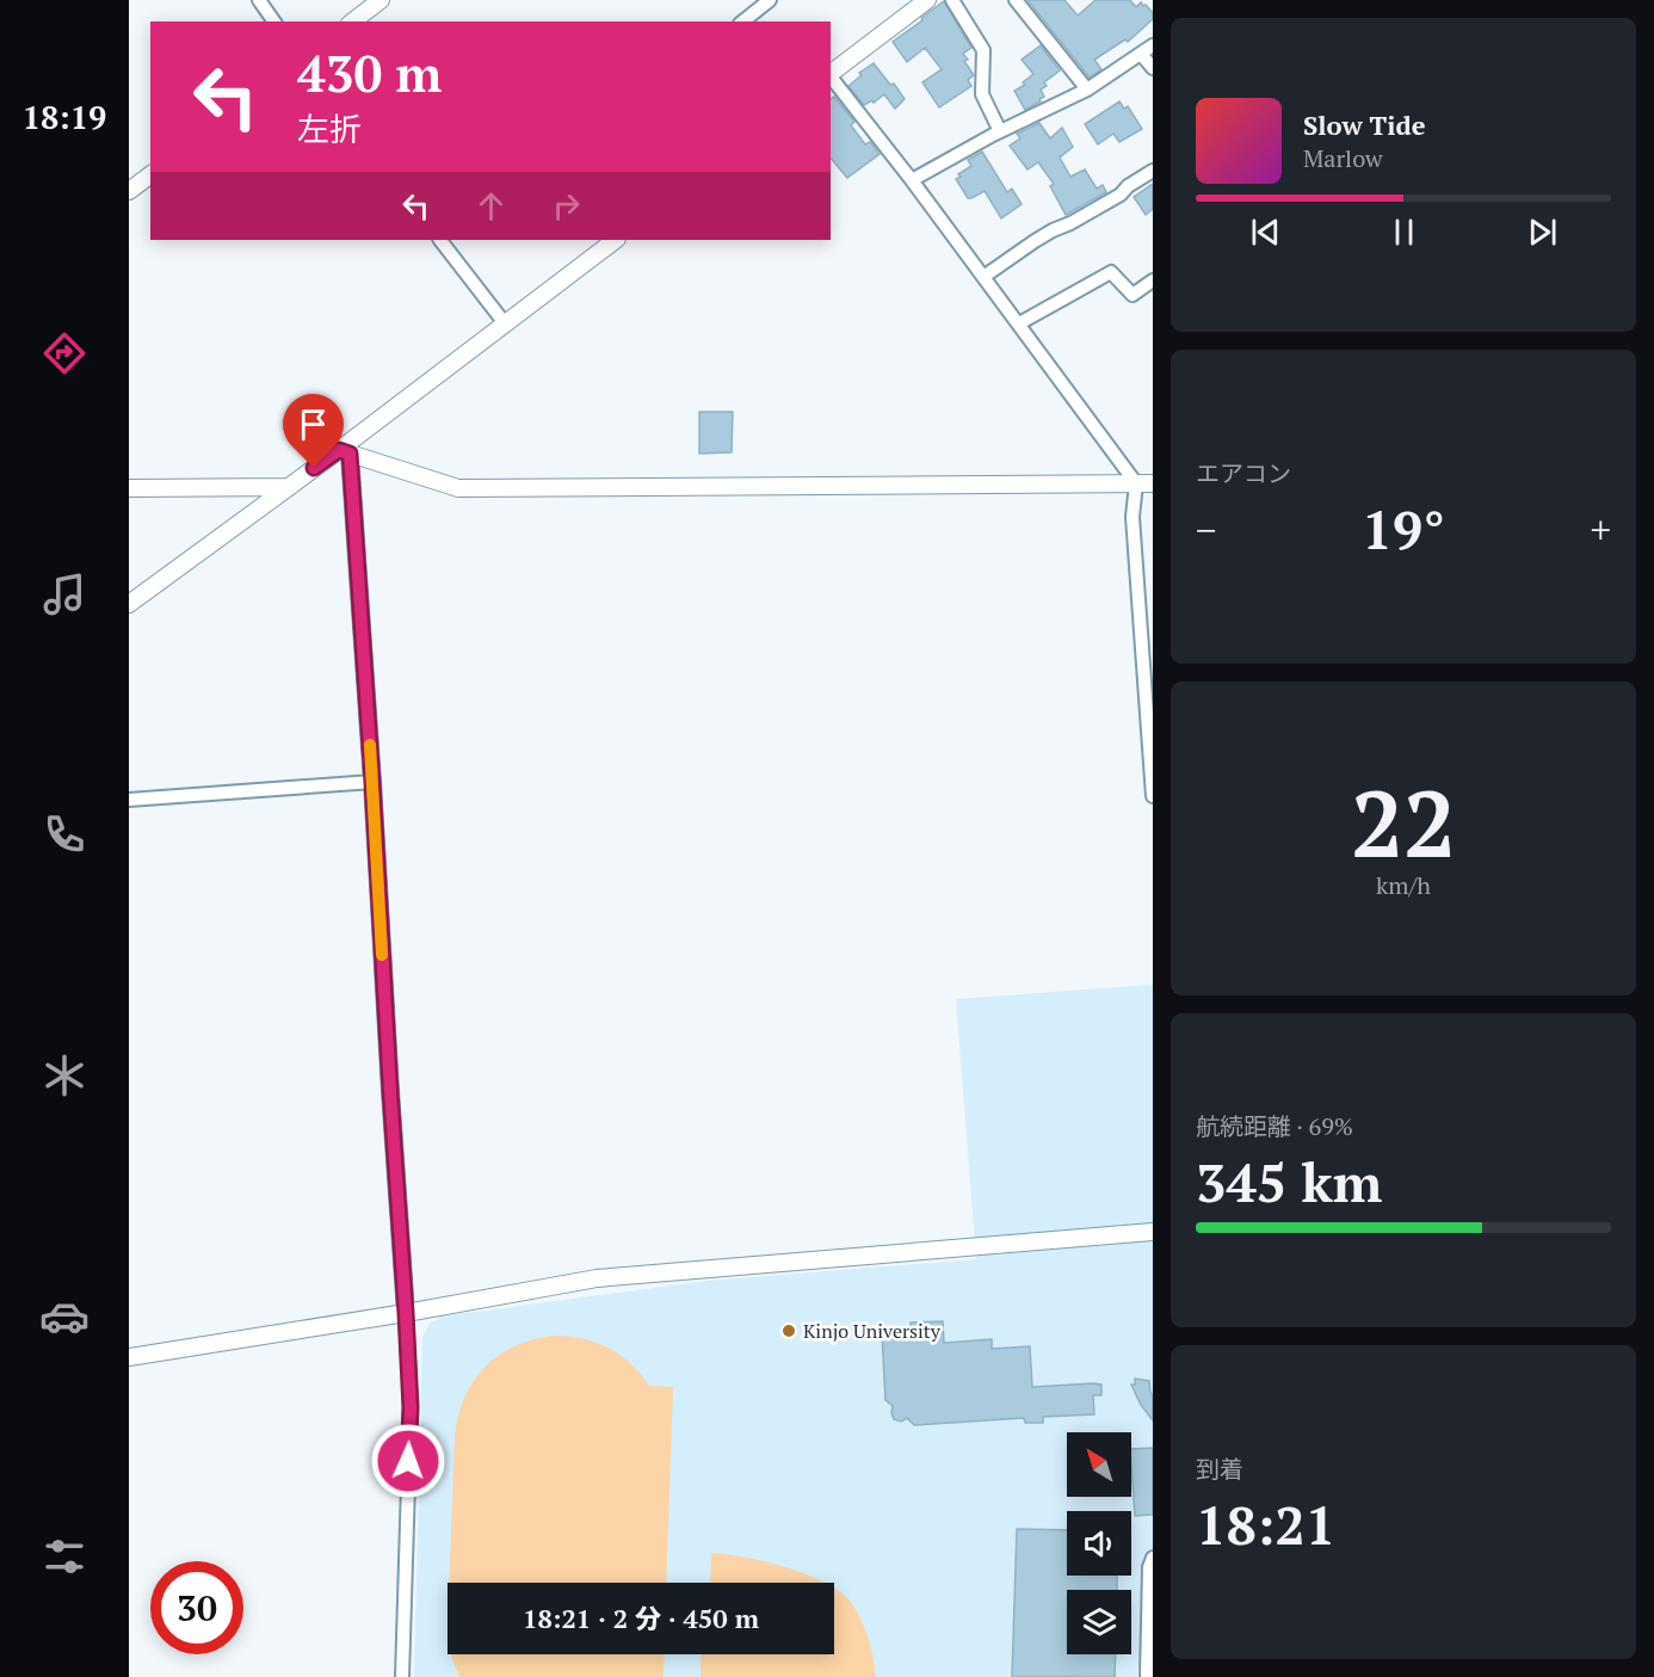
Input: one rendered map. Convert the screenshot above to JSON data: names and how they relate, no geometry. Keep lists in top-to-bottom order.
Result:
{
  "places": ["Kinjo University"],
  "north": "top left",
  "page": {
    "tabs": "18:19",
    "turn": ["430 m", "左折"],
    "song": ["Slow Tide", "Marlow"],
    "tile": [
      "エアコン",
      ["22", "km/h"],
      ["航続距離 · 69%", "345 km"],
      ["到着", "18:21"]
    ],
    "heat": ["−", "19°", "+"],
    "limit": "30",
    "trip": "18:21 · 2 分 · 450 m"
  }
}
